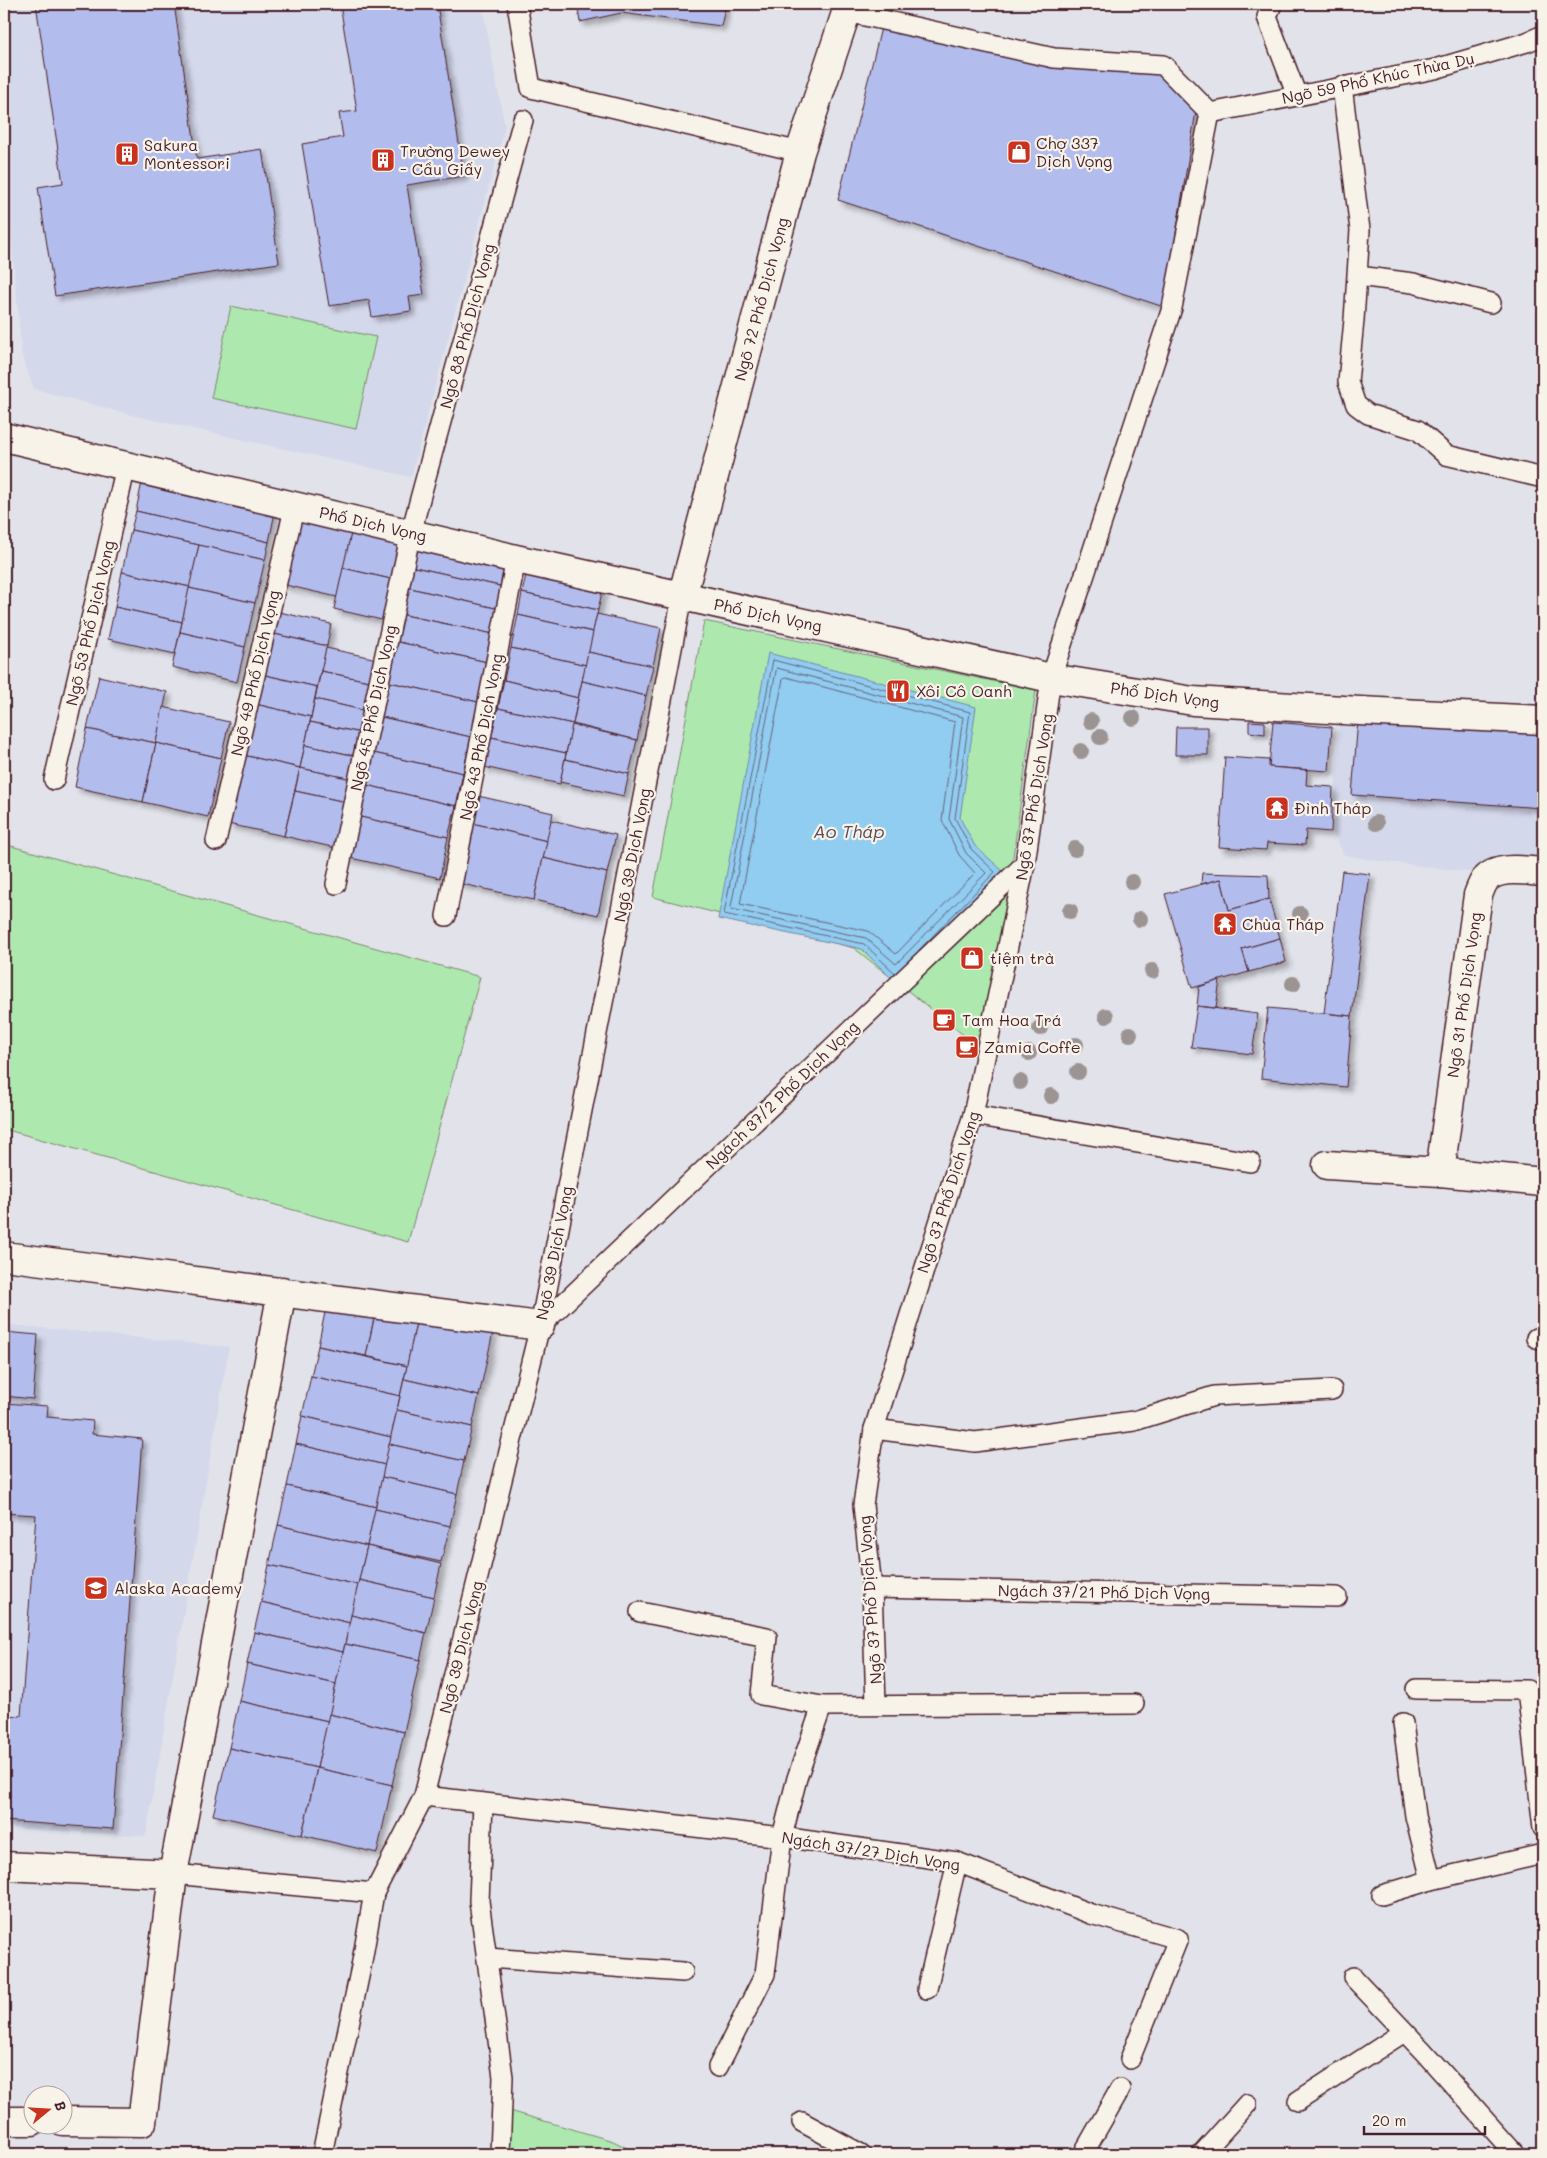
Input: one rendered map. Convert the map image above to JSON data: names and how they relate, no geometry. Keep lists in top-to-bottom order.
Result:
{
  "streets": {
    "street": ["Ngõ 72 Phố Dịch Vọng", "Phố Dịch Vọng", "Ngõ 31 Phố Dịch Vọng"],
    "lane": [
      "Ngõ 59 Phố Khúc Thừa Dụ",
      "Ngõ 88 Phố Dịch Vọng",
      "Ngõ 53 Phố Dịch Vọng",
      "Ngõ 49 Phố Dịch Vọng",
      "Ngõ 45 Phố Dịch Vọng",
      "Ngõ 43 Phố Dịch Vọng",
      "Ngõ 37 Phố Dịch Vọng",
      "Ngõ 39 Dịch Vọng",
      "Ngách 37/2 Phố Dịch Vọng",
      "Ngách 37/21 Phố Dịch Vọng",
      "Ngách 37/27 Dịch Vọng"
    ]
  },
  "crossings": [
    ["Ngõ 59 Phố Khúc Thừa Dụ", "Ngõ 37 Phố Dịch Vọng"],
    ["Ngõ 72 Phố Dịch Vọng", "Phố Dịch Vọng"],
    ["Ngõ 72 Phố Dịch Vọng", "Ngõ 39 Dịch Vọng"],
    ["Ngõ 88 Phố Dịch Vọng", "Phố Dịch Vọng"],
    ["Ngõ 88 Phố Dịch Vọng", "Ngõ 45 Phố Dịch Vọng"],
    ["Phố Dịch Vọng", "Ngõ 53 Phố Dịch Vọng"],
    ["Phố Dịch Vọng", "Ngõ 49 Phố Dịch Vọng"],
    ["Phố Dịch Vọng", "Ngõ 45 Phố Dịch Vọng"],
    ["Phố Dịch Vọng", "Ngõ 43 Phố Dịch Vọng"],
    ["Phố Dịch Vọng", "Ngõ 37 Phố Dịch Vọng"],
    ["Phố Dịch Vọng", "Ngõ 39 Dịch Vọng"],
    ["Ngõ 37 Phố Dịch Vọng", "Ngách 37/2 Phố Dịch Vọng"],
    ["Ngõ 37 Phố Dịch Vọng", "Ngách 37/21 Phố Dịch Vọng"],
    ["Ngõ 39 Dịch Vọng", "Ngách 37/2 Phố Dịch Vọng"],
    ["Ngõ 39 Dịch Vọng", "Ngách 37/27 Dịch Vọng"]
  ],
  "water": ["Ao Tháp"],
  "places": {
    "shop": ["Chợ 337 Dịch Vọng", "tiệm trà"],
    "building": ["Sakura Montessori", "Trường Dewey - Cầu Giấy"],
    "restaurant": ["Xôi Cô Oanh"],
    "temple": ["Đình Tháp", "Chùa Tháp"],
    "cafe": ["Tam Hoa Trá", "Zamia Coffe"],
    "school or university": ["Alaska Academy"]
  },
  "scale_bar": "20 m",
  "north": "right"
}
